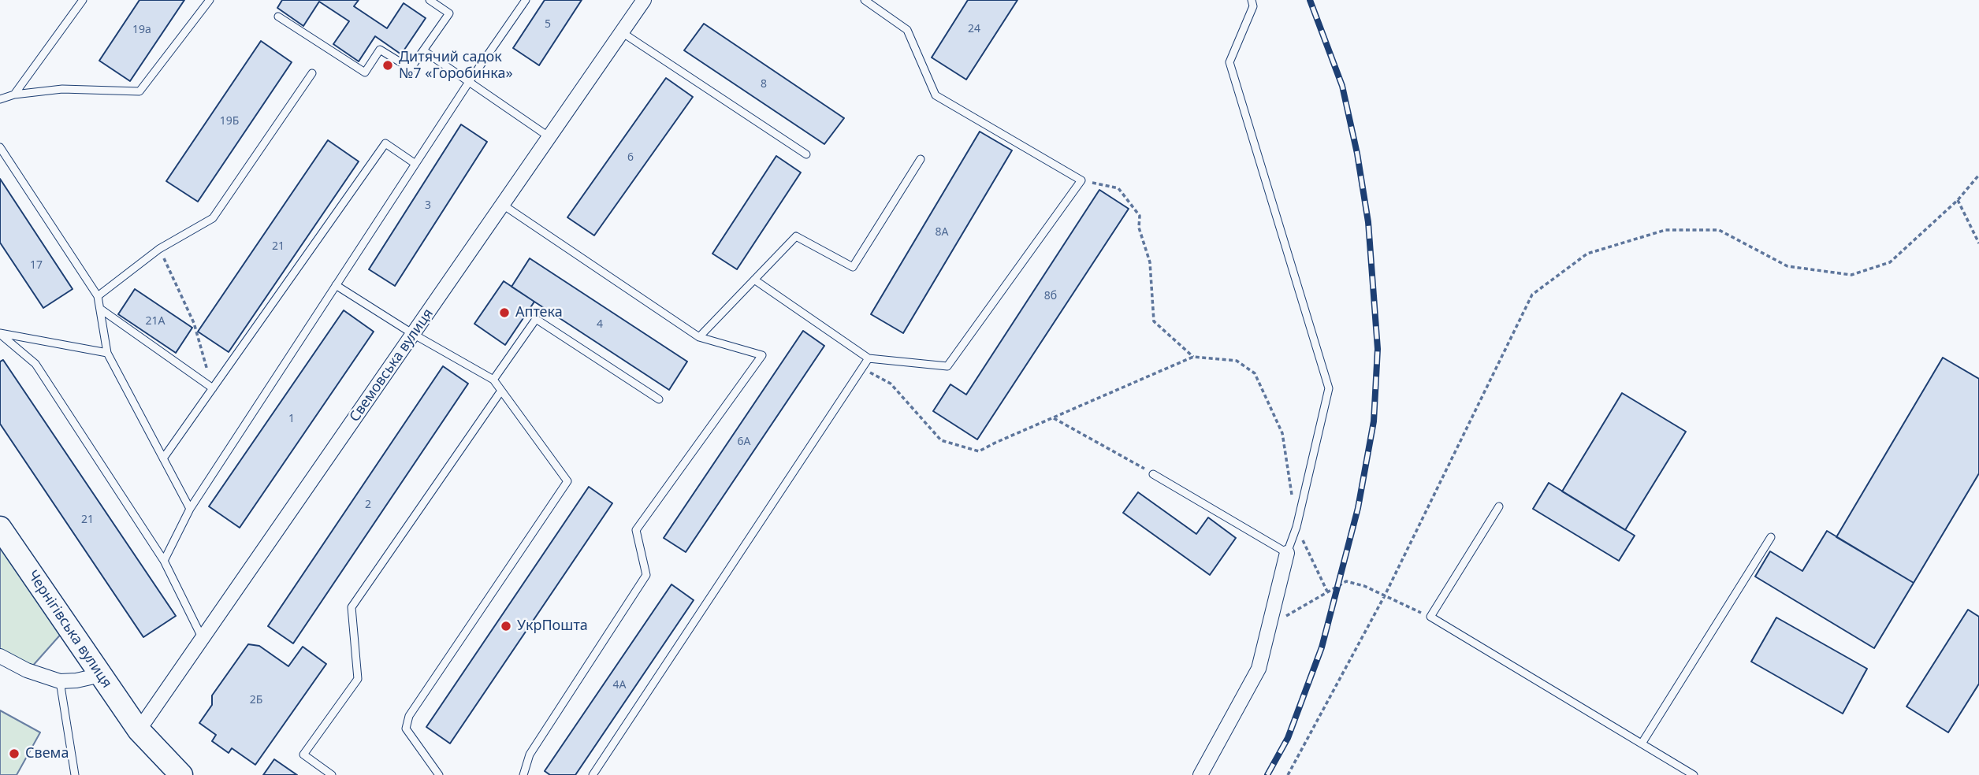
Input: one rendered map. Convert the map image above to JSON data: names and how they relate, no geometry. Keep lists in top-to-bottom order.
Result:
{
  "streets": {
    "main road": ["Чернігівська вулиця"],
    "street": ["Свемовська вулиця"]
  },
  "crossings": [
    ["Свемовська вулиця", "Чернігівська вулиця"]
  ],
  "places": [
    "Дитячий садок №7 «Горобинка»",
    "Аптека",
    "УкрПошта",
    "Свема"
  ],
  "house_numbers": [
    "5",
    "24",
    "19а",
    "8",
    "19Б",
    "6",
    "3",
    "8А",
    "21",
    "17",
    "8б",
    "21А",
    "4",
    "1",
    "6А",
    "2",
    "21",
    "4А",
    "2Б"
  ]
}
